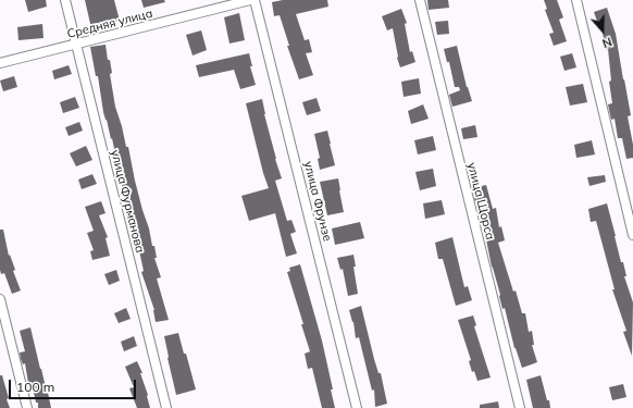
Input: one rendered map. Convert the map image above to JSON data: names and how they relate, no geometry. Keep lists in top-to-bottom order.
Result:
{
  "streets": {
    "street": [
      "Средняя улица",
      "улица Фурманова",
      "улица Фрунзе",
      "улица Щорса"
    ]
  },
  "crossings": [
    ["Средняя улица", "улица Фурманова"]
  ],
  "scale_bar": "100 m",
  "north": "bottom"
}
